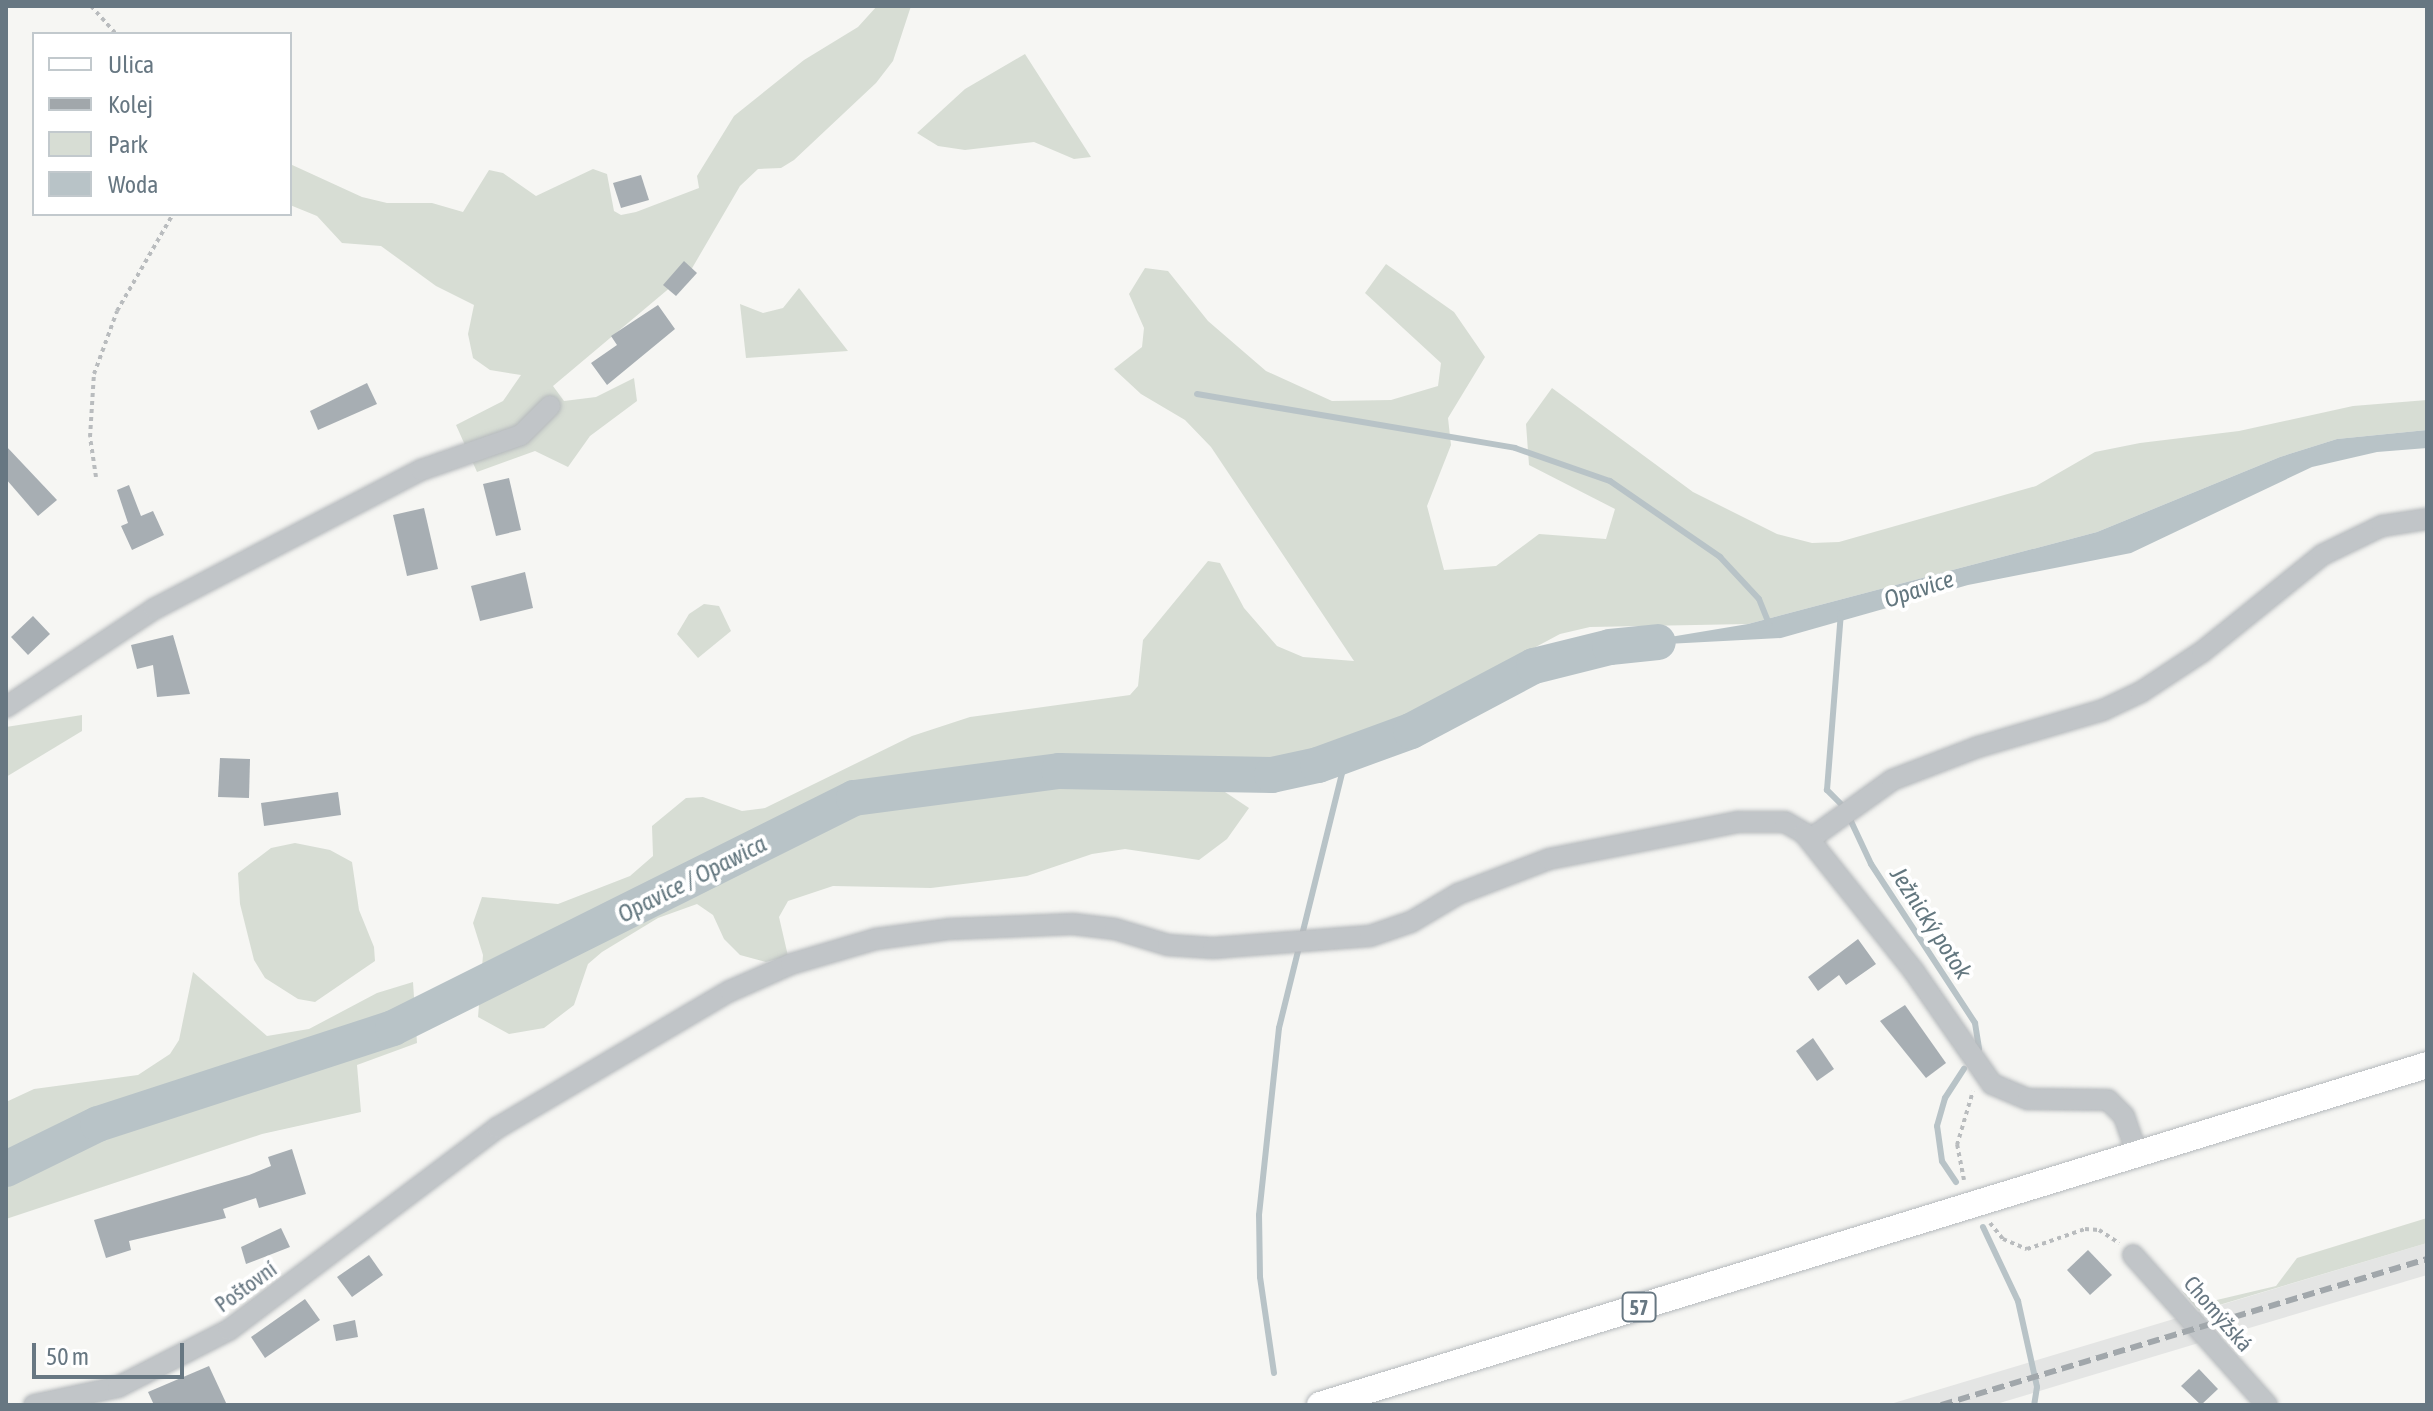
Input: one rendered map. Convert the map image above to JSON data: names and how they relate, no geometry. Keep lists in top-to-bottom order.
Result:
{
  "streets": {
    "main road": ["57"],
    "street": ["Poštovní", "Chomýžská"]
  },
  "water": ["Opavice", "Opavice / Opawica", "Ježnický potok"],
  "legend": [
    "Ulica",
    "Kolej",
    "Park",
    "Woda"
  ],
  "scale_bar": "50 m"
}
